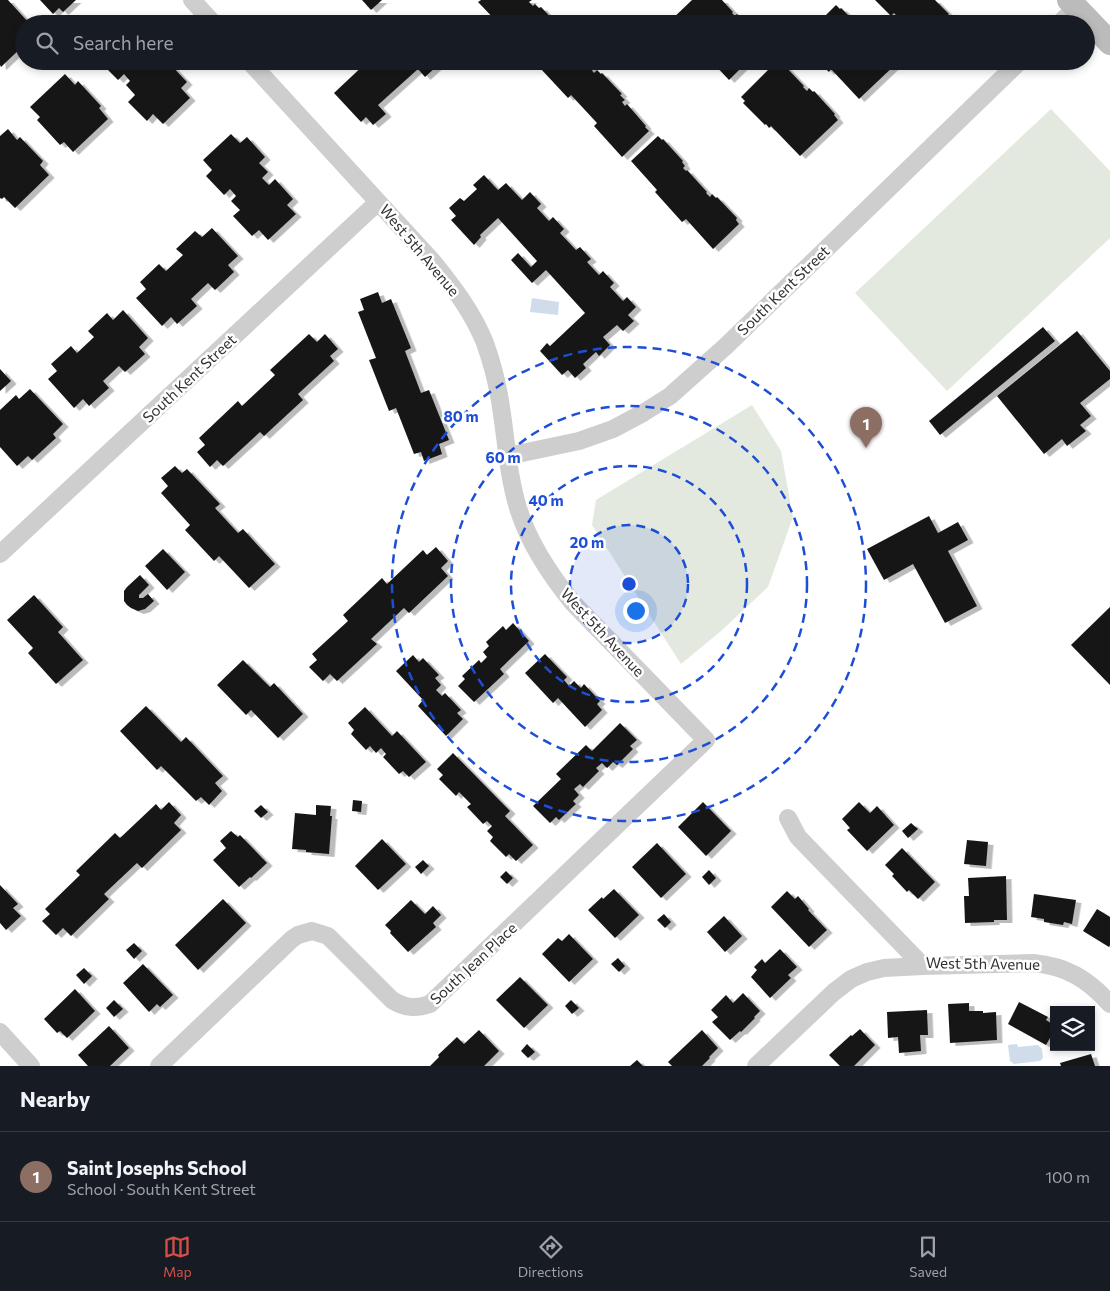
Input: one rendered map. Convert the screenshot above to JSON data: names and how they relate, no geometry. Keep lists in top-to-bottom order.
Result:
{
  "streets": {
    "street": ["West 5th Avenue", "South Kent Street", "South Jean Place"]
  },
  "crossings": [
    ["West 5th Avenue", "South Kent Street"],
    ["West 5th Avenue", "South Jean Place"]
  ],
  "page": {
    "search": "Search here",
    "pins": "1",
    "heading": "Nearby",
    "list": [
      {
        "mark": "1",
        "name": "Saint Josephs School",
        "note": "School · South Kent Street",
        "value": "100 m"
      }
    ],
    "nav": ["Map", "Directions", "Saved"]
  },
  "rings": [
    "80 m",
    "60 m",
    "40 m",
    "20 m"
  ]
}
